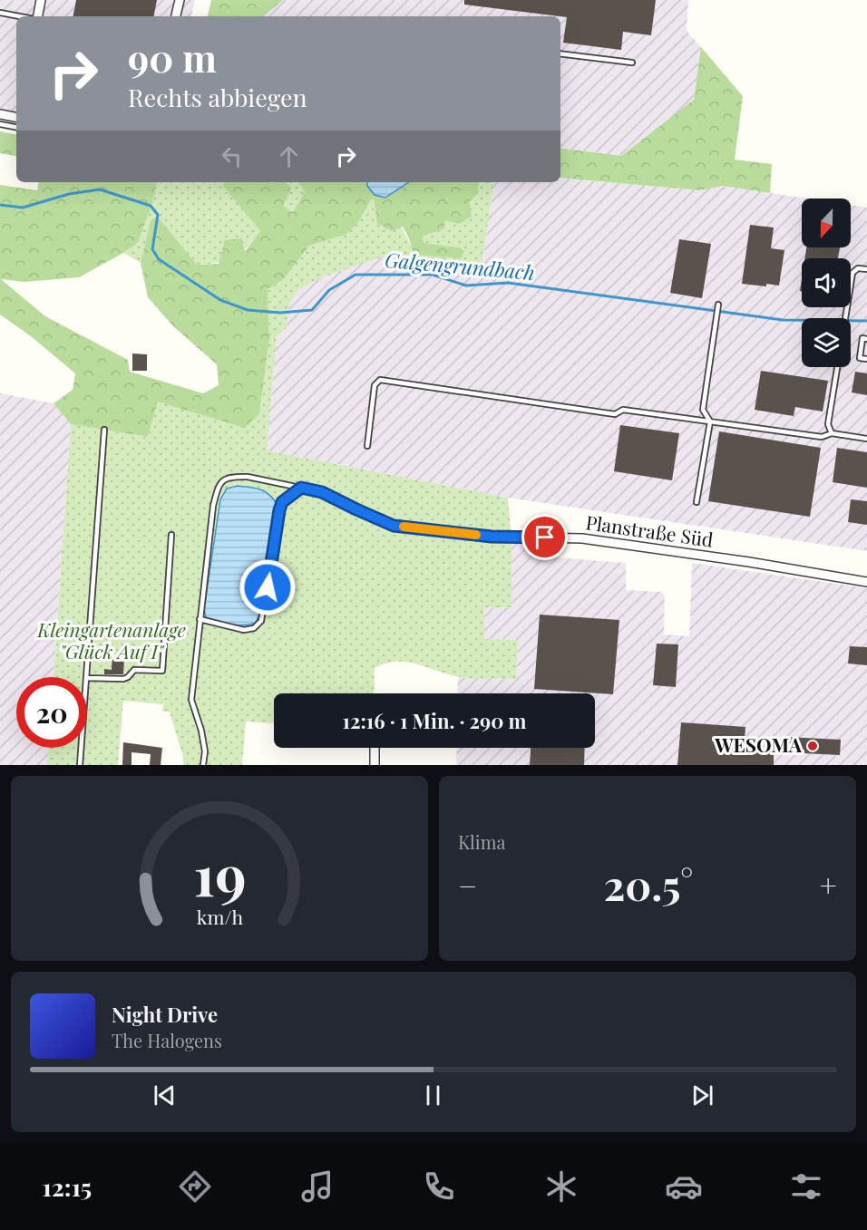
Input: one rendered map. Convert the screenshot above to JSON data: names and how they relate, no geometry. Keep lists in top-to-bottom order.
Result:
{
  "streets": {
    "street": ["Planstraße Süd"]
  },
  "water": ["Galgengrundbach"],
  "parks": ["Kleingartenanlage \"Glück Auf I\""],
  "places": ["WESOMA"],
  "north": "bottom",
  "page": {
    "turn": ["90 m", "Rechts abbiegen"],
    "limit": "20",
    "trip": "12:16 · 1 Min. · 290 m",
    "tile": "Klima",
    "heat": ["−", "20.5°", "+"],
    "song": ["Night Drive", "The Halogens"],
    "tabs": "12:15",
    "gauge": ["19", "km/h"]
  }
}
